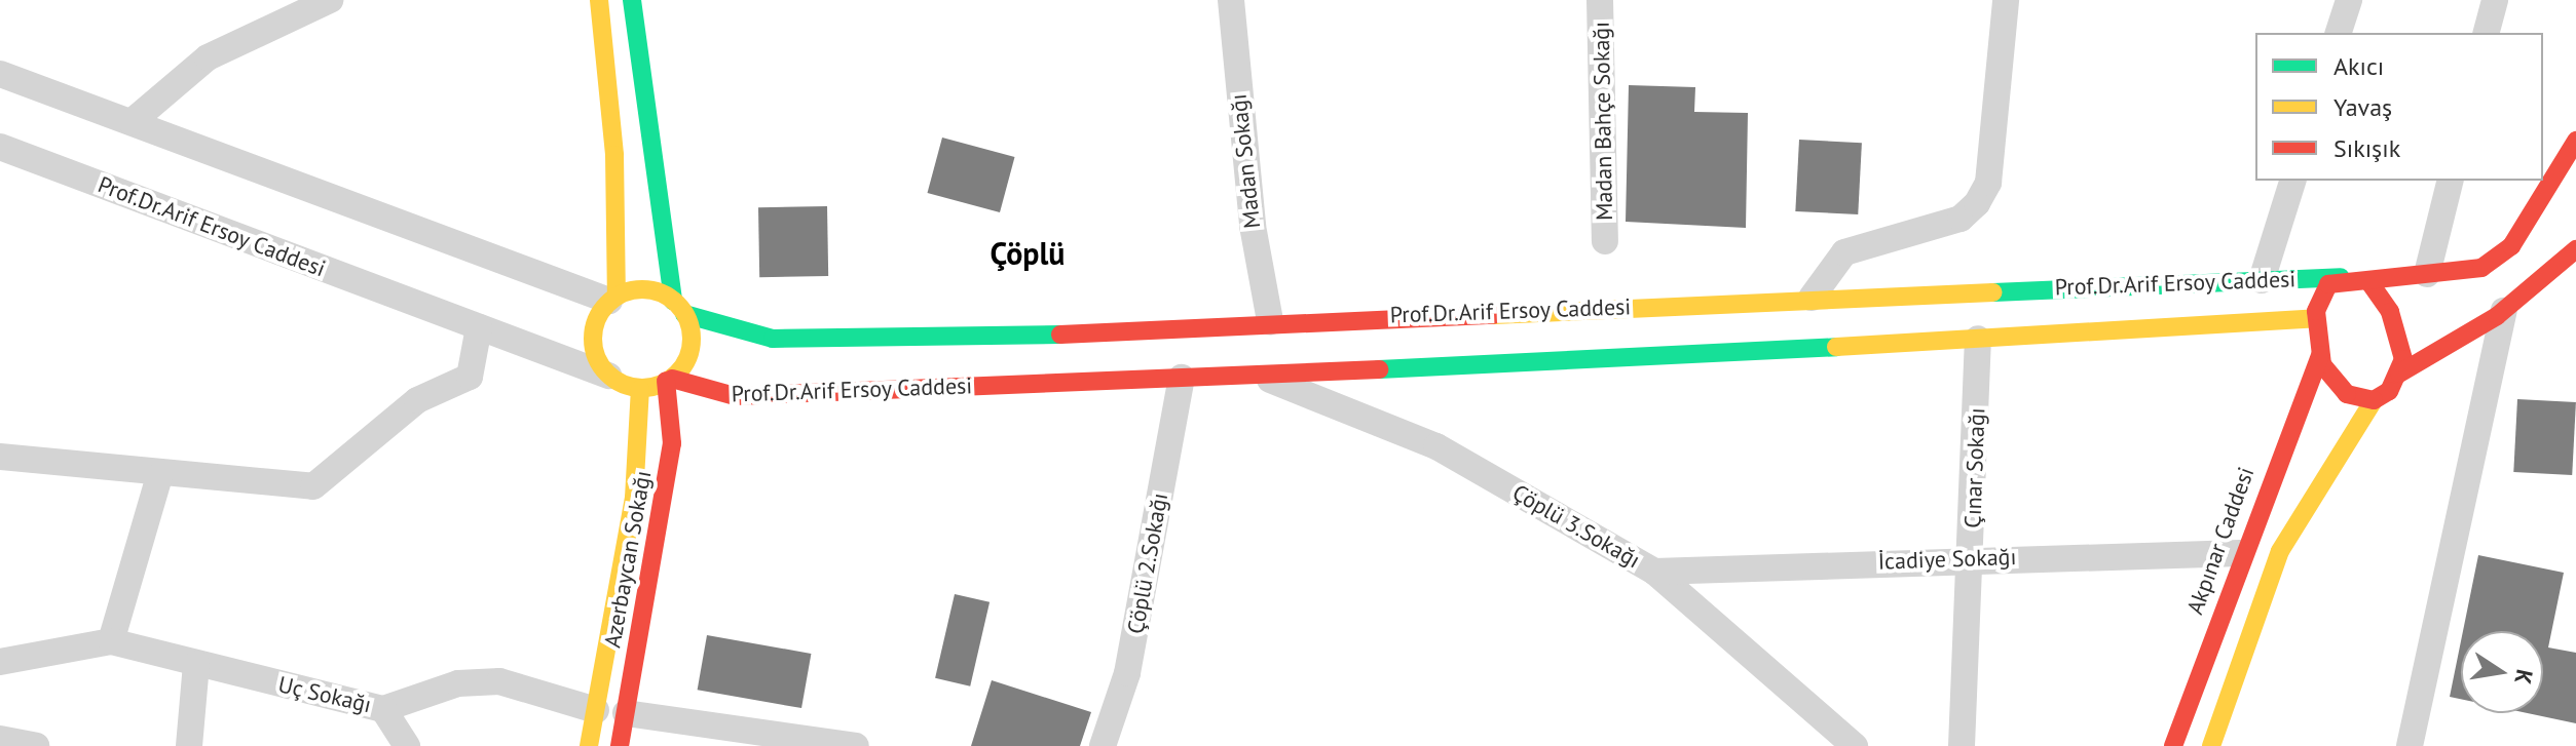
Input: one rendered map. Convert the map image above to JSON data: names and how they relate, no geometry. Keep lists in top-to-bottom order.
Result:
{
  "streets": {
    "street": [
      "Madan Bahçe Sokağı",
      "Madan Sokağı",
      "Prof.Dr.Arif Ersoy Caddesi",
      "Çınar Sokağı",
      "Çöplü 3.Sokağı",
      "Akpınar Caddesi",
      "Azerbaycan Sokağı",
      "İcadiye Sokağı",
      "Çöplü 2.Sokağı",
      "Uç Sokağı"
    ]
  },
  "crossings": [
    ["Madan Sokağı", "Prof.Dr.Arif Ersoy Caddesi"],
    ["Prof.Dr.Arif Ersoy Caddesi", "Çınar Sokağı"],
    ["Prof.Dr.Arif Ersoy Caddesi", "Çöplü 3.Sokağı"],
    ["Prof.Dr.Arif Ersoy Caddesi", "Akpınar Caddesi"],
    ["Prof.Dr.Arif Ersoy Caddesi", "Azerbaycan Sokağı"],
    ["Prof.Dr.Arif Ersoy Caddesi", "Çöplü 2.Sokağı"],
    ["Çınar Sokağı", "İcadiye Sokağı"],
    ["Çöplü 3.Sokağı", "İcadiye Sokağı"],
    ["Akpınar Caddesi", "İcadiye Sokağı"],
    ["Azerbaycan Sokağı", "Uç Sokağı"]
  ],
  "districts": ["Çöplü"],
  "legend": ["Akıcı", "Yavaş", "Sıkışık"],
  "north": "right"
}
